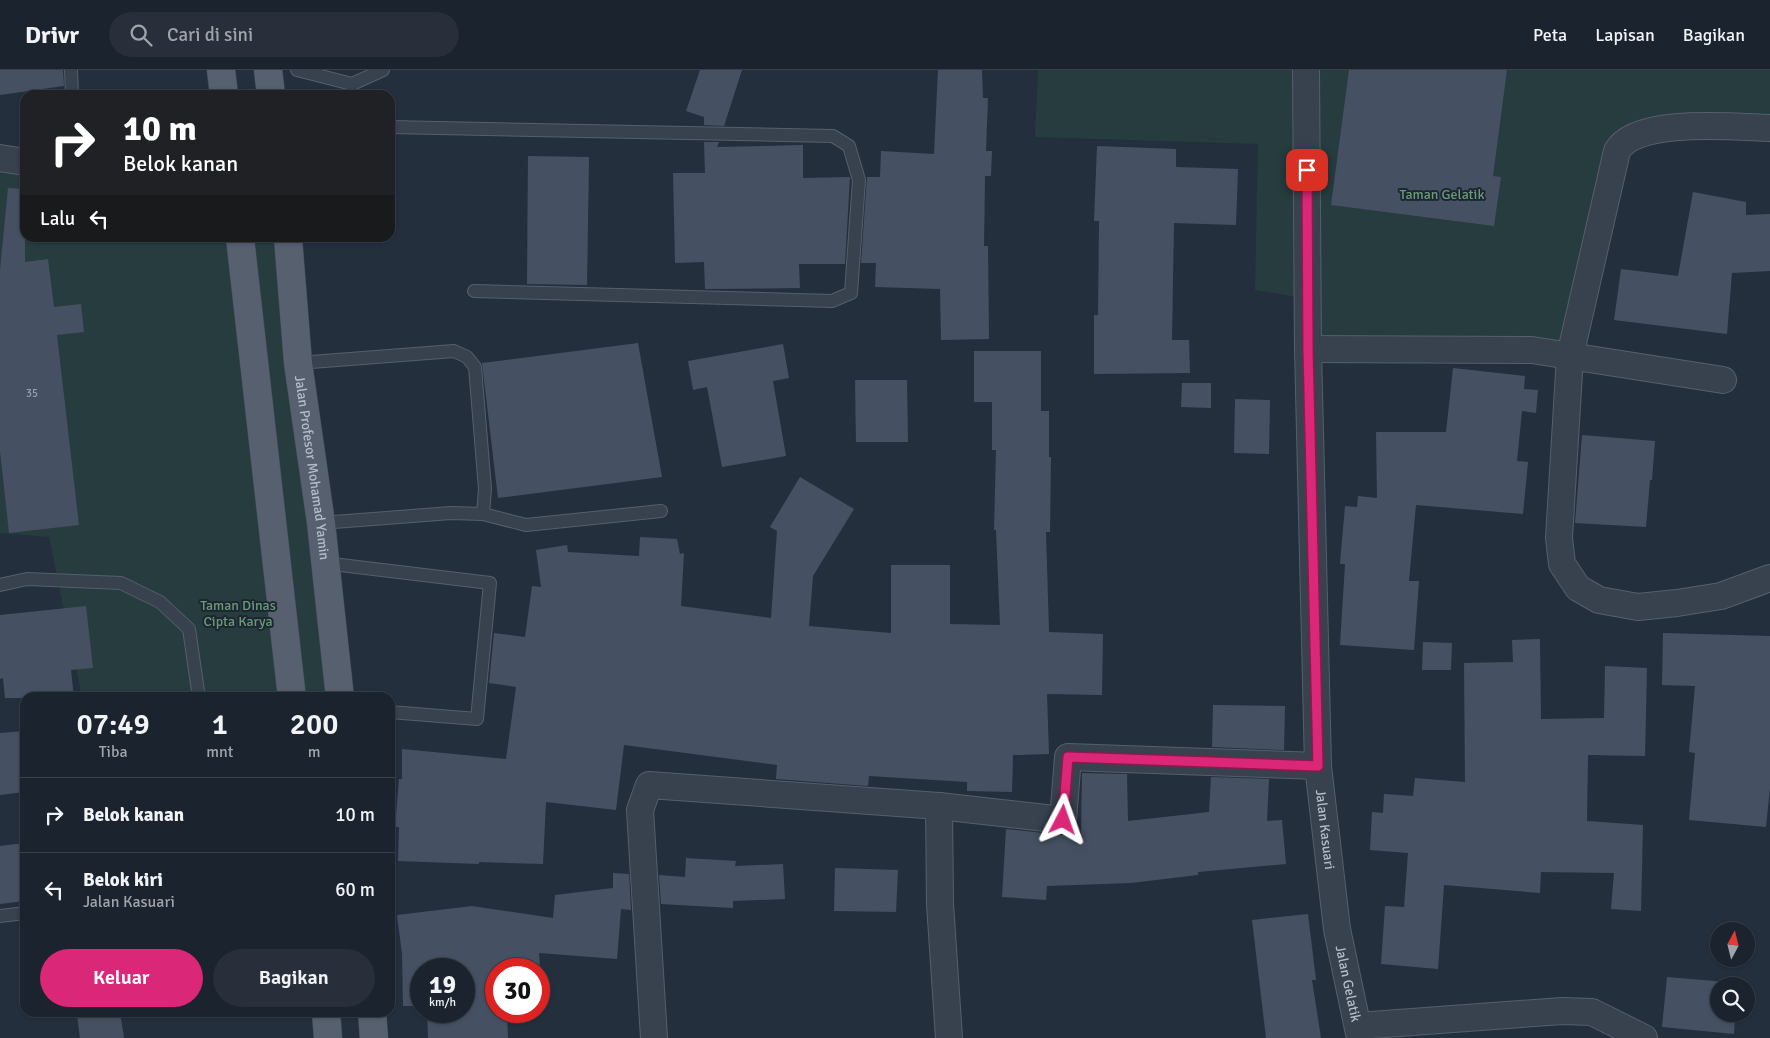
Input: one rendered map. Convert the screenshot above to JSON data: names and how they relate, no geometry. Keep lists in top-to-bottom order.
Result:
{
  "streets": {
    "main road": ["Jalan Profesor Mohamad Yamin"],
    "street": ["Jalan Kasuari", "Jalan Gelatik"]
  },
  "crossings": [
    ["Jalan Kasuari", "Jalan Gelatik"]
  ],
  "parks": ["Taman Gelatik", "Taman Dinas Cipta Karya"],
  "house_numbers": ["35"],
  "north": "top",
  "page": {
    "header": "Drivr",
    "search": "Cari di sini",
    "nav": ["Peta", "Lapisan", "Bagikan"],
    "turn": ["10 m", "Belok kanan"],
    "then": "Lalu",
    "eta": [
      "07:49",
      "Tiba",
      "1",
      "mnt",
      "200",
      "m"
    ],
    "list": [
      {
        "name": "Belok kanan",
        "value": "10 m"
      },
      {
        "name": "Belok kiri",
        "note": "Jalan Kasuari",
        "value": "60 m"
      }
    ],
    "buttons": ["Keluar", "Bagikan"],
    "speed": "19 km/h",
    "limit": "30"
  }
}
